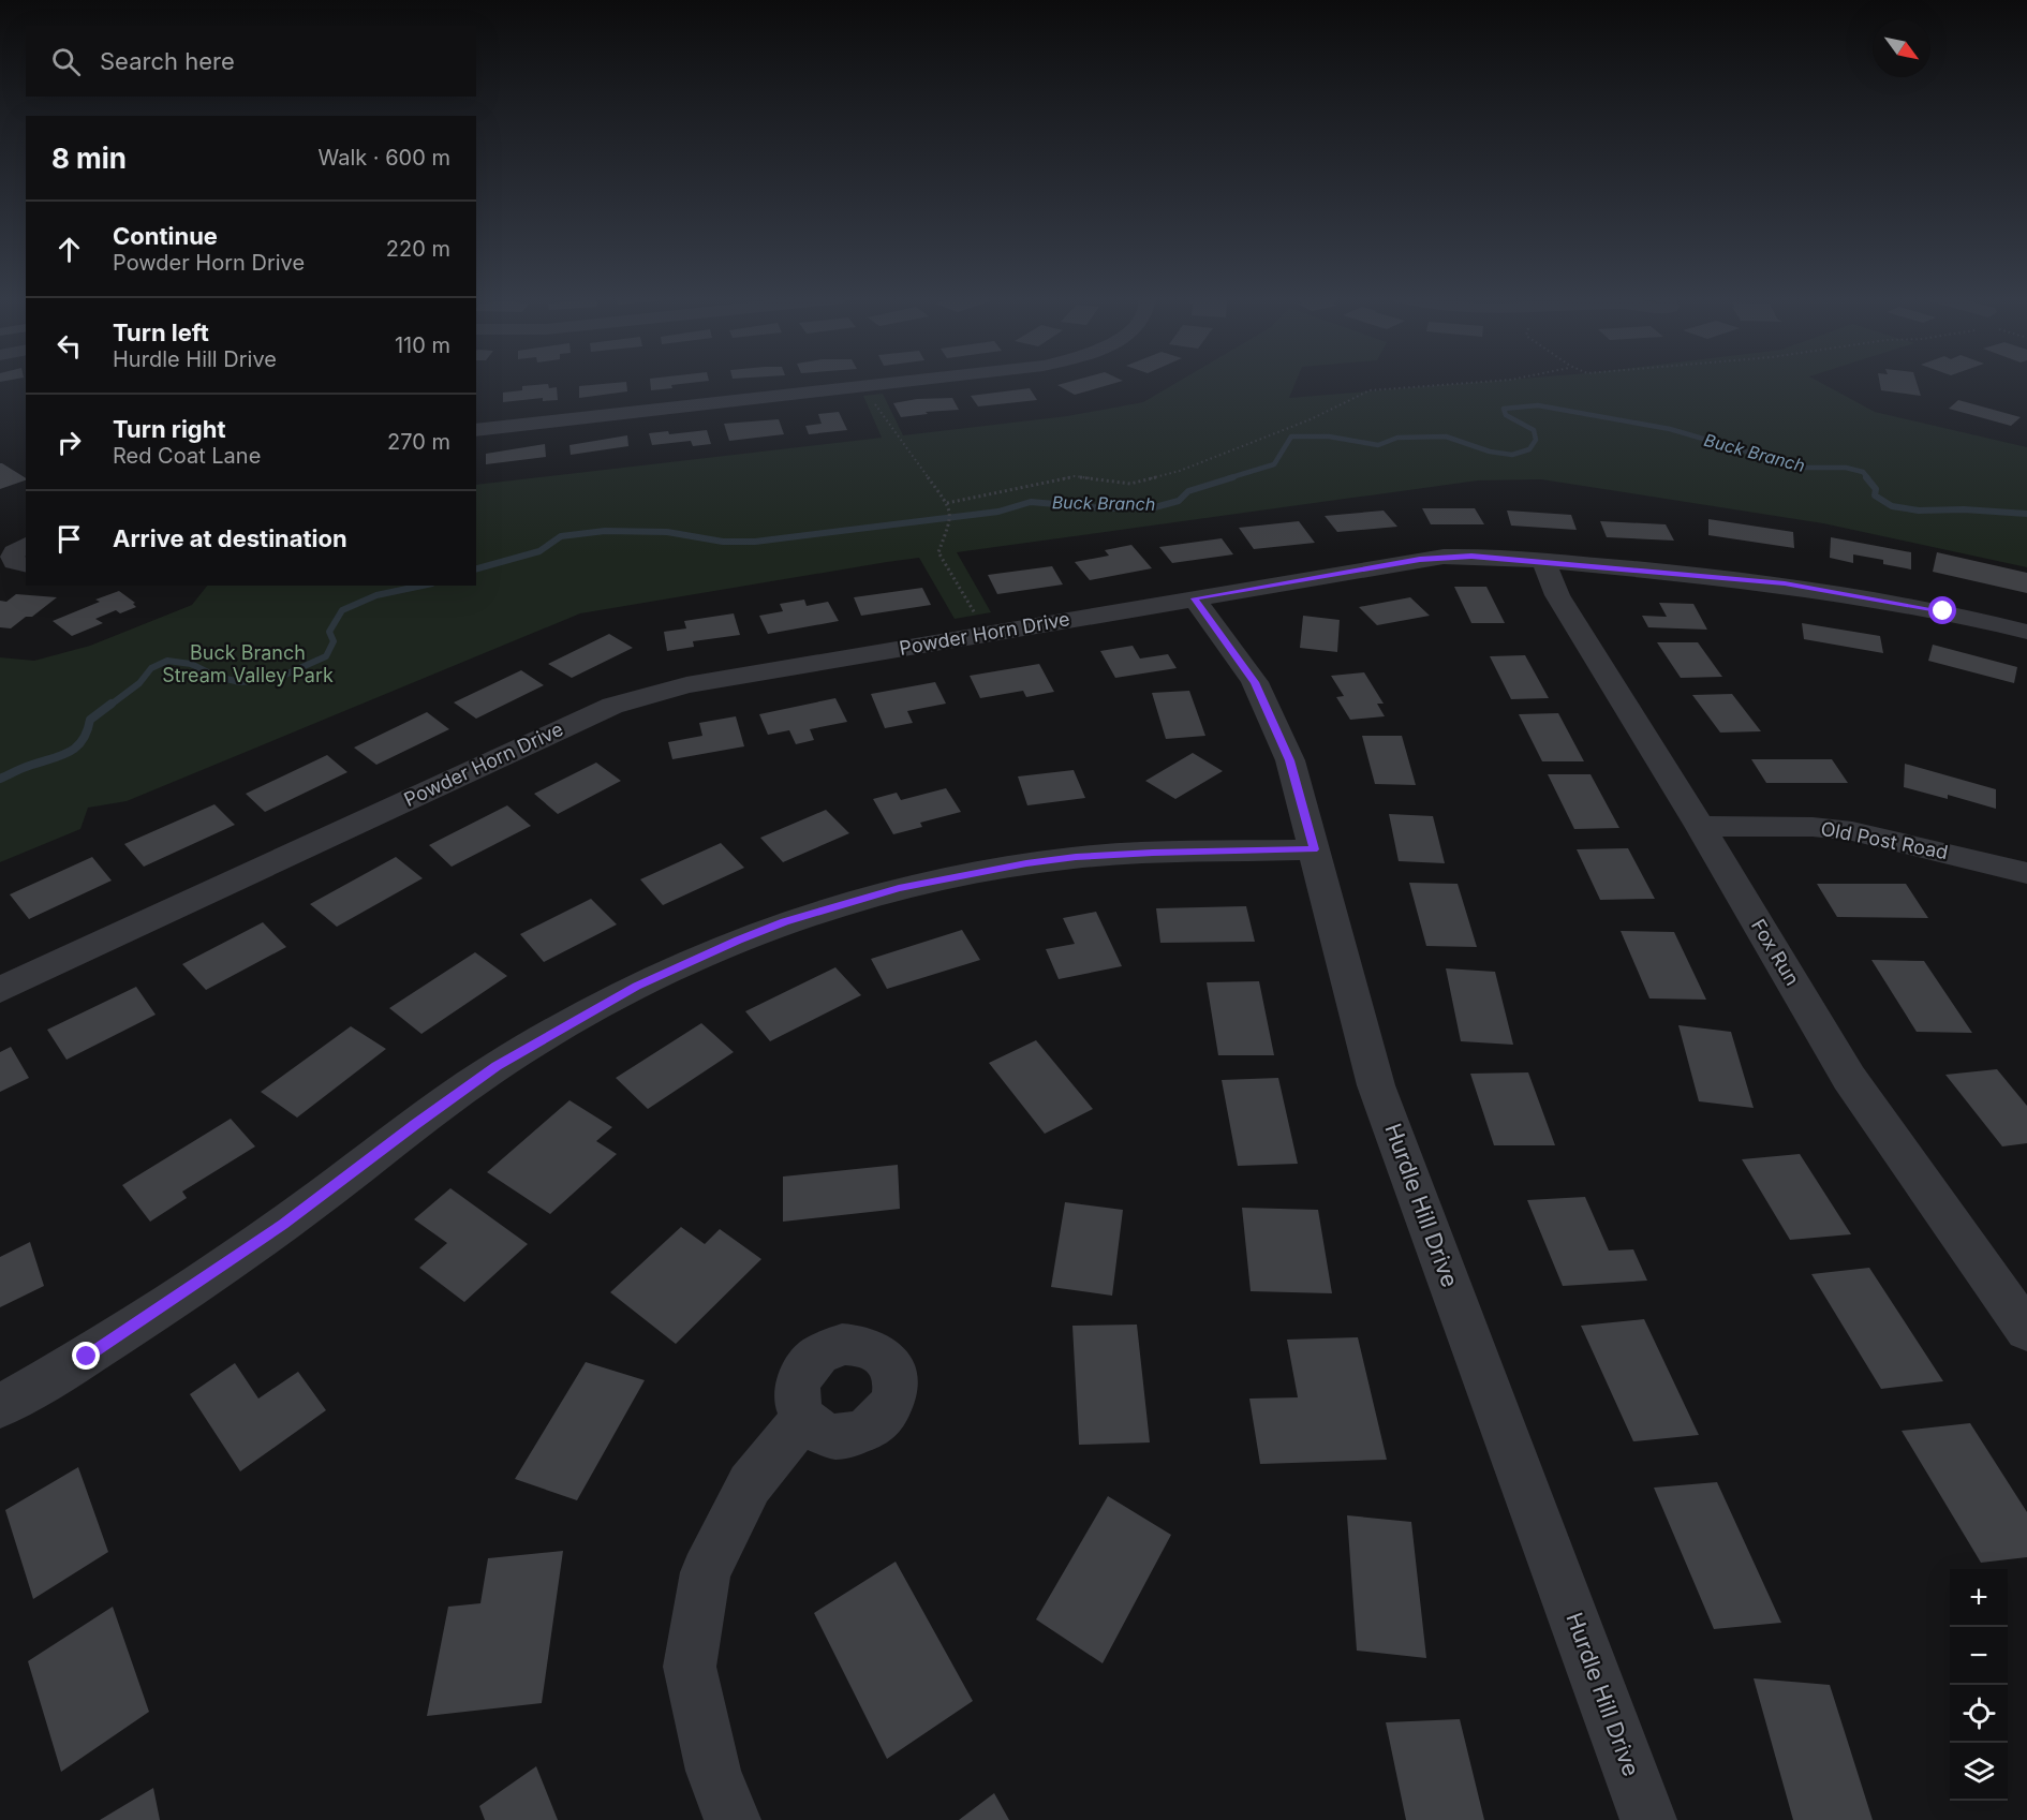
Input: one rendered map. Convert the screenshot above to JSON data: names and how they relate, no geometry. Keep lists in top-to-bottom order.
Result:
{
  "streets": {
    "street": [
      "Powder Horn Drive",
      "Old Post Road",
      "Fox Run",
      "Hurdle Hill Drive"
    ]
  },
  "crossings": [
    ["Powder Horn Drive", "Fox Run"],
    ["Powder Horn Drive", "Hurdle Hill Drive"],
    ["Old Post Road", "Fox Run"]
  ],
  "water": ["Buck Branch"],
  "parks": ["Buck Branch Stream Valley Park"],
  "north": "bottom right",
  "page": {
    "search": "Search here",
    "heading": ["8 min", "Walk · 600 m"],
    "list": [
      ["Continue", "Powder Horn Drive", "220 m"],
      ["Turn left", "Hurdle Hill Drive", "110 m"],
      ["Turn right", "Red Coat Lane", "270 m"],
      "Arrive at destination"
    ],
    "map_buttons": ["+", "−"]
  }
}
